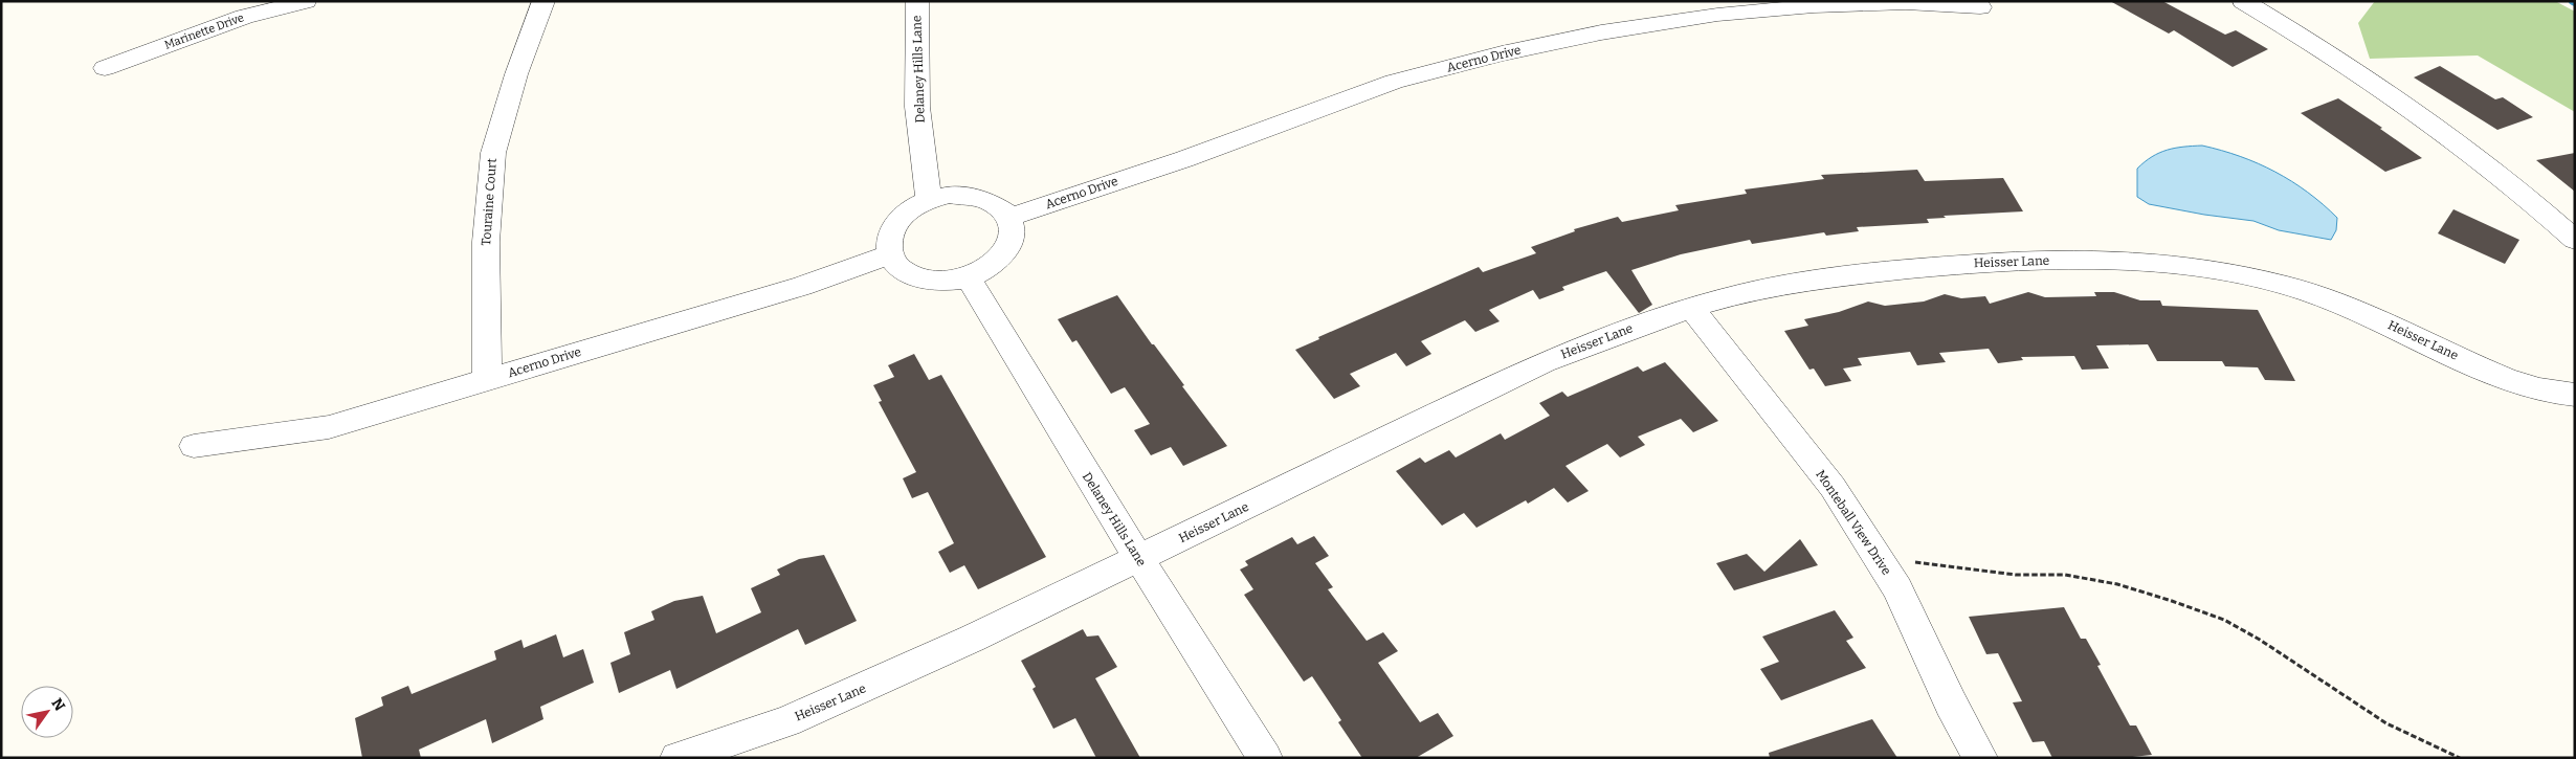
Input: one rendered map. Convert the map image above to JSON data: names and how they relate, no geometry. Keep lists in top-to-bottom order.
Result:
{
  "streets": {
    "street": [
      "Marinette Drive",
      "Acerno Drive",
      "Delaney Hills Lane",
      "Touraine Court",
      "Heisser Lane",
      "Monteball View Drive"
    ]
  },
  "crossings": [
    ["Acerno Drive", "Delaney Hills Lane"],
    ["Acerno Drive", "Touraine Court"],
    ["Delaney Hills Lane", "Heisser Lane"],
    ["Heisser Lane", "Monteball View Drive"]
  ],
  "north": "top right"
}
